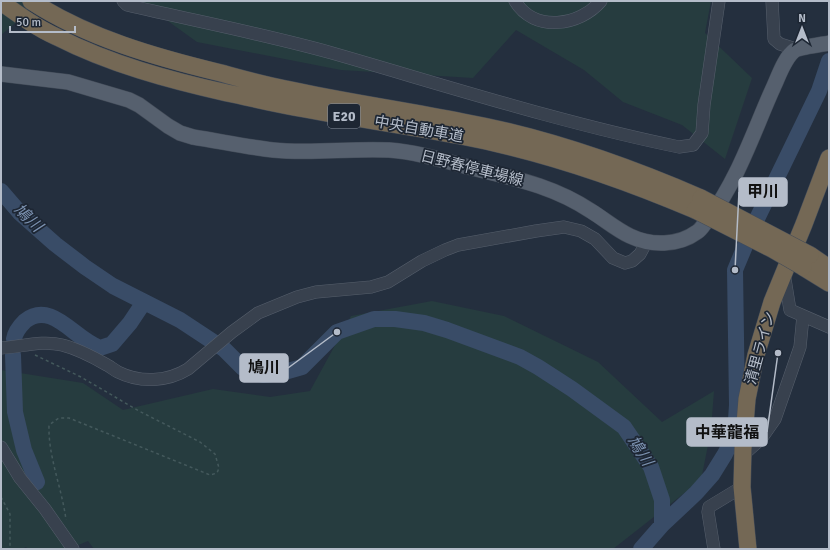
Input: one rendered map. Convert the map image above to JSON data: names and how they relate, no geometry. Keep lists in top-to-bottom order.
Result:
{
  "streets": {
    "highway": ["E20", "中央自動車道", "清里ライン"],
    "main road": ["日野春停車場線"]
  },
  "water": ["鳩川"],
  "places": ["甲川", "鳩川", "中華龍福"],
  "scale_bar": "50 m",
  "north": "top"
}
